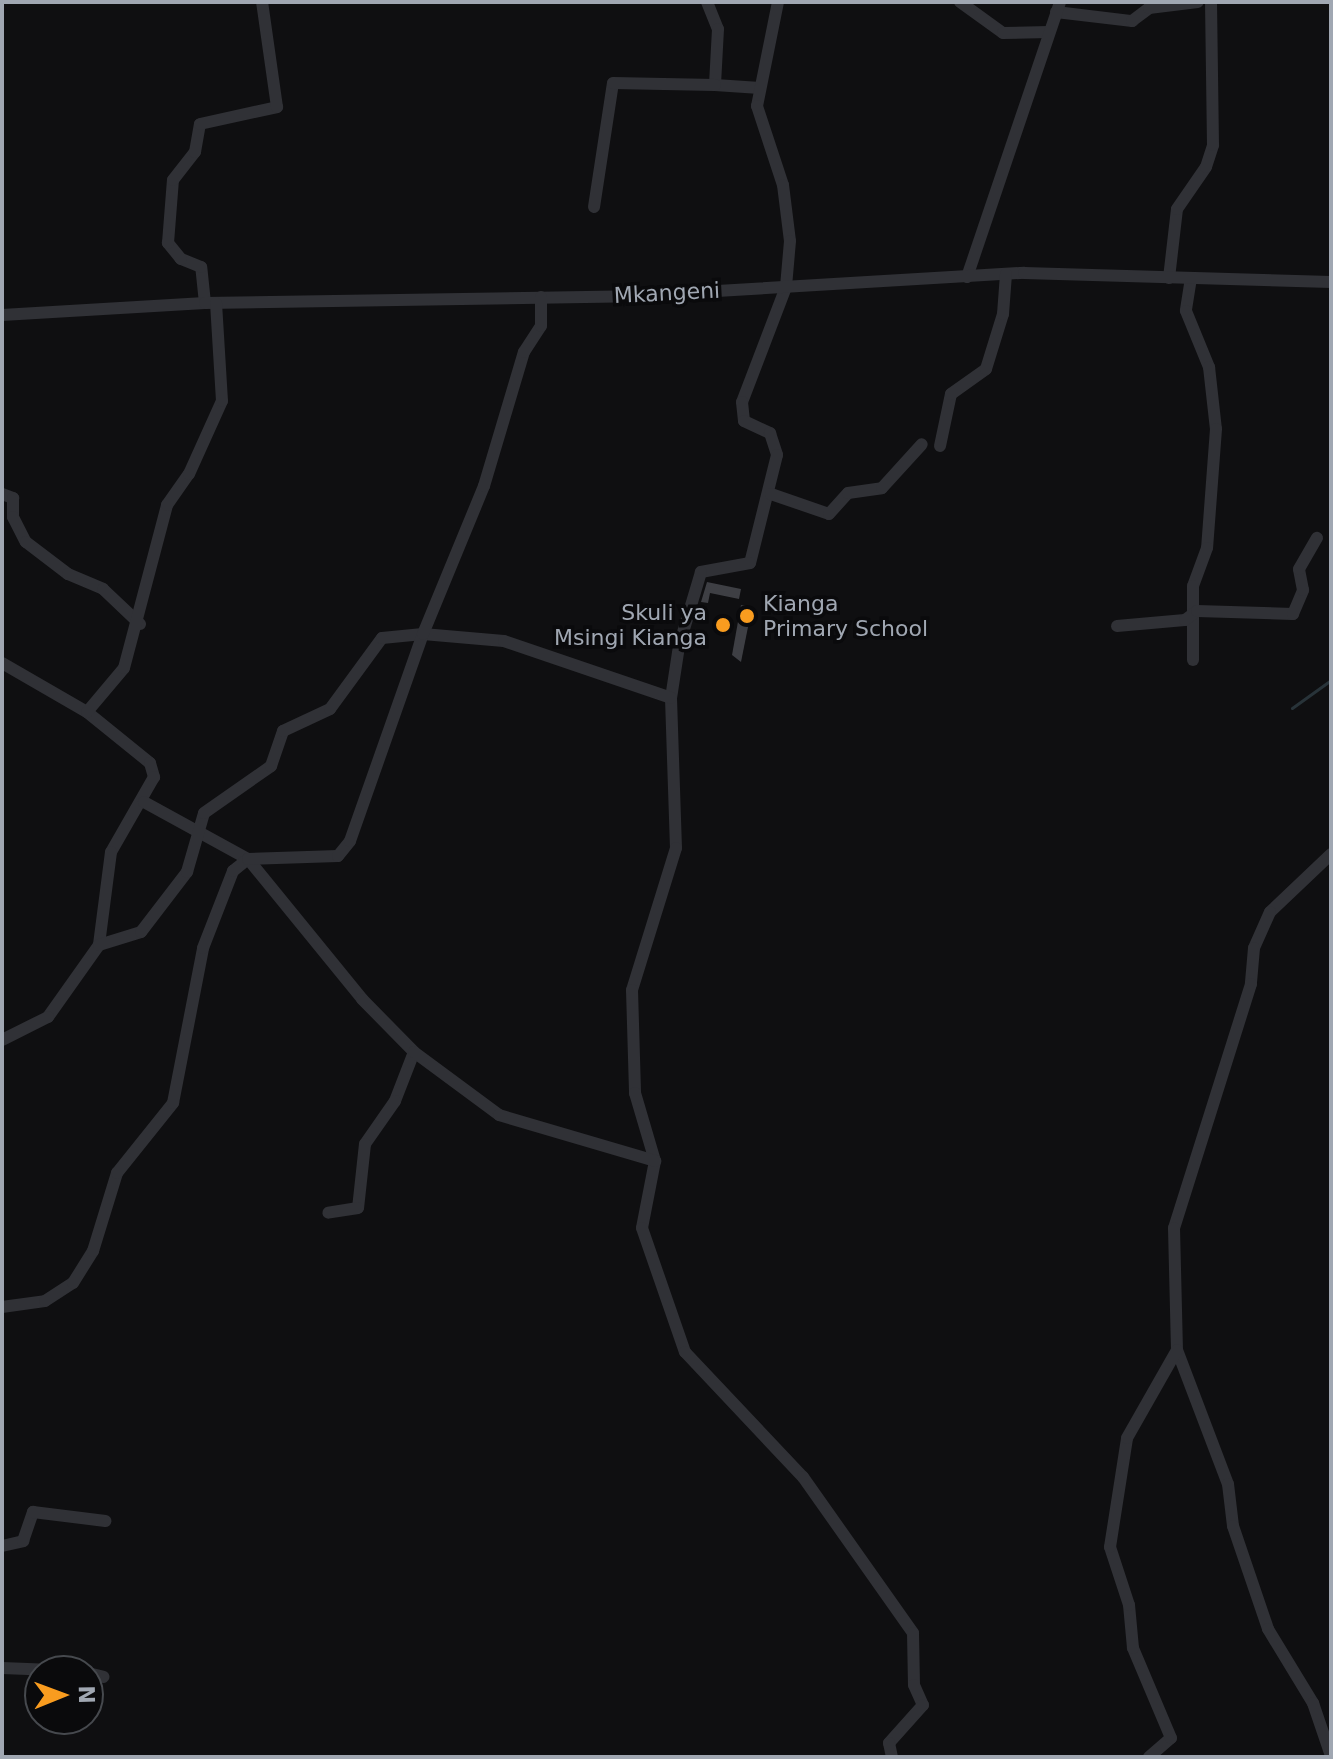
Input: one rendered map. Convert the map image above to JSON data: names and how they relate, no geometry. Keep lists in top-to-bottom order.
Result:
{
  "streets": {
    "street": ["Mkangeni"]
  },
  "places": ["Kianga Primary School", "Skuli ya Msingi Kianga"],
  "north": "right"
}
